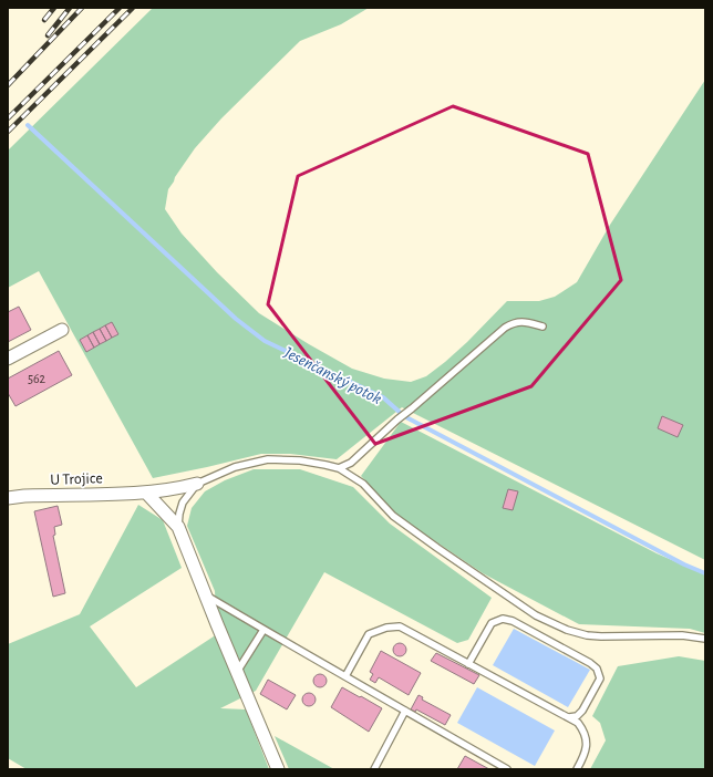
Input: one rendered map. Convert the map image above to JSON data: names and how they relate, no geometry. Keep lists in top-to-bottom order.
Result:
{
  "streets": {
    "street": ["U Trojice"]
  },
  "water": ["Jesenčanský potok"],
  "house_numbers": ["562"]
}
